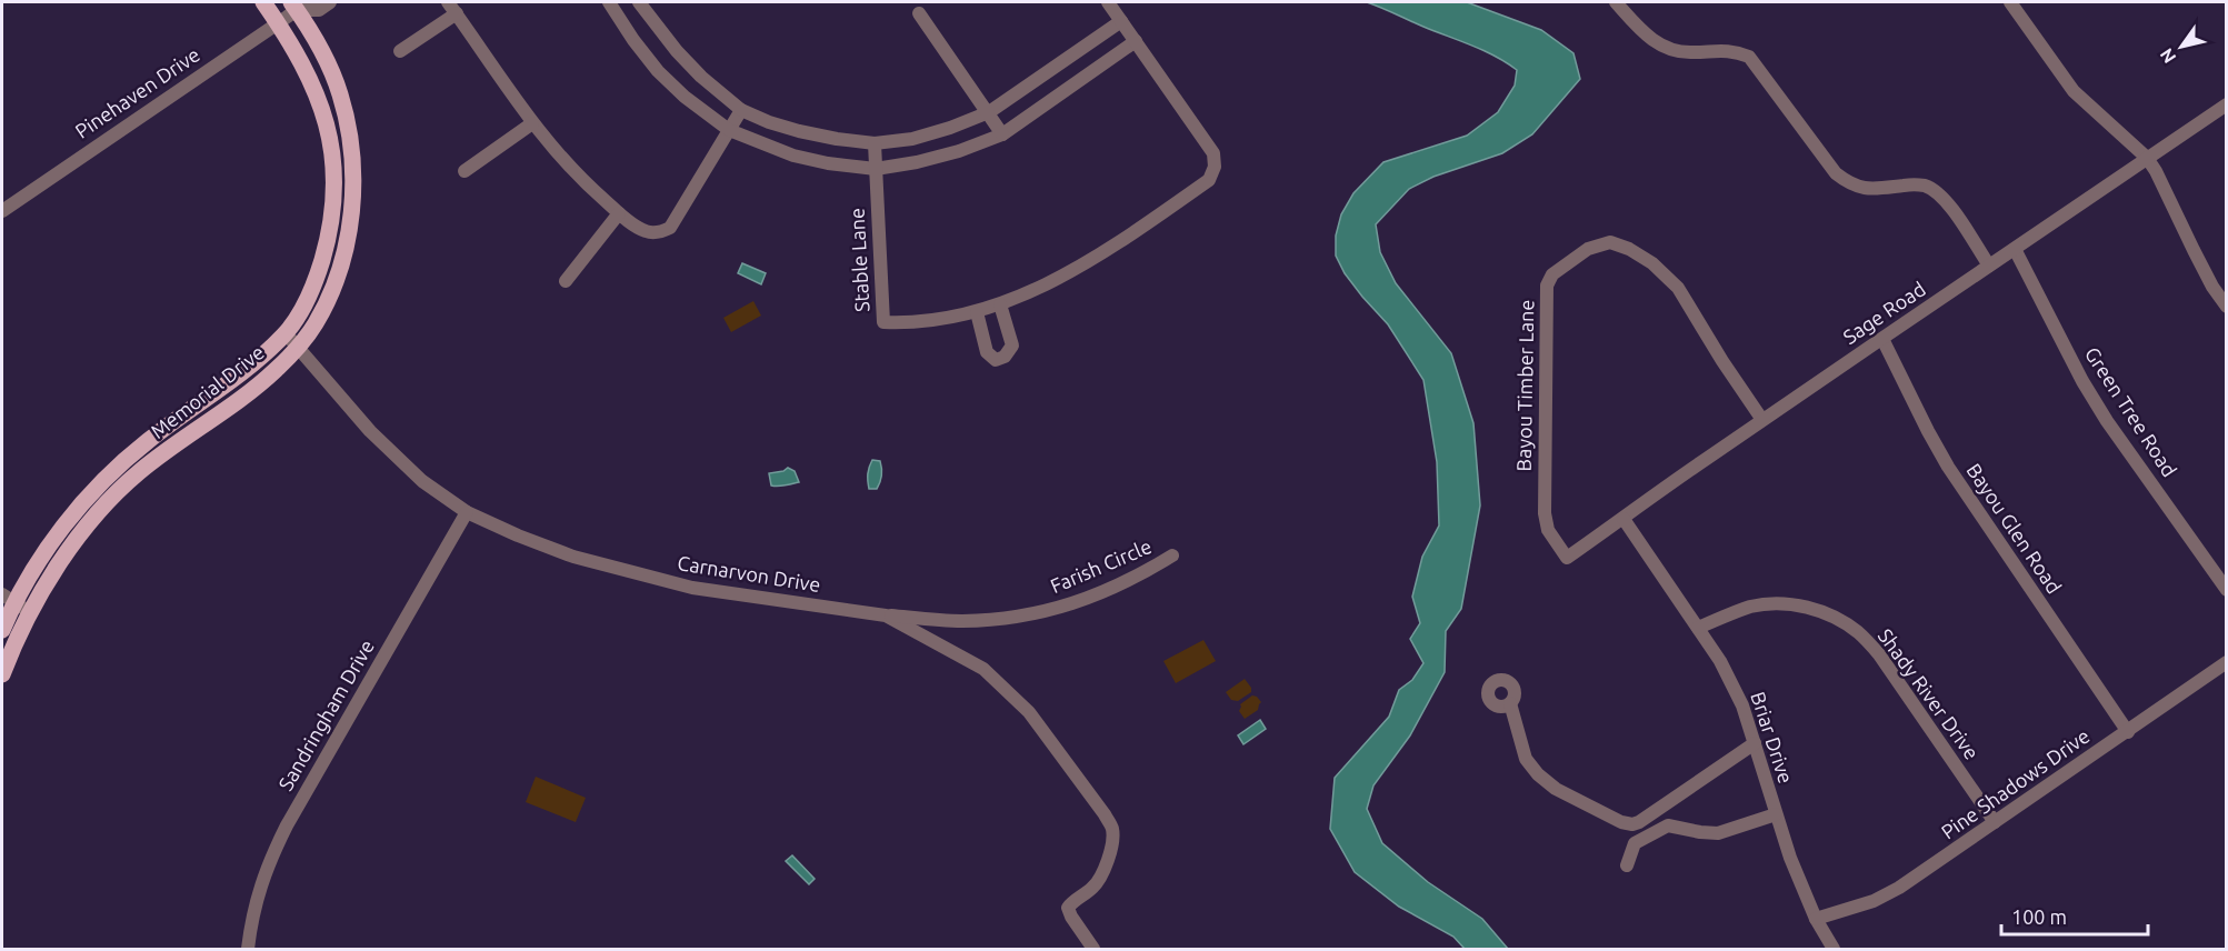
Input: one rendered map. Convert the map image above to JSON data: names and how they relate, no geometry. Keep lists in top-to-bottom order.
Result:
{
  "streets": {
    "main road": ["Memorial Drive"],
    "street": [
      "Pinehaven Drive",
      "Stable Lane",
      "Sage Road",
      "Bayou Timber Lane",
      "Green Tree Road",
      "Bayou Glen Road",
      "Farish Circle",
      "Carnarvon Drive",
      "Shady River Drive",
      "Sandringham Drive",
      "Briar Drive",
      "Pine Shadows Drive"
    ]
  },
  "crossings": [
    ["Pinehaven Drive", "Memorial Drive"],
    ["Sage Road", "Bayou Timber Lane"],
    ["Sage Road", "Green Tree Road"],
    ["Sage Road", "Bayou Glen Road"],
    ["Sage Road", "Briar Drive"],
    ["Memorial Drive", "Carnarvon Drive"],
    ["Bayou Glen Road", "Pine Shadows Drive"],
    ["Farish Circle", "Carnarvon Drive"],
    ["Carnarvon Drive", "Sandringham Drive"],
    ["Shady River Drive", "Briar Drive"],
    ["Shady River Drive", "Pine Shadows Drive"],
    ["Briar Drive", "Pine Shadows Drive"]
  ],
  "scale_bar": "100 m",
  "north": "bottom left"
}
